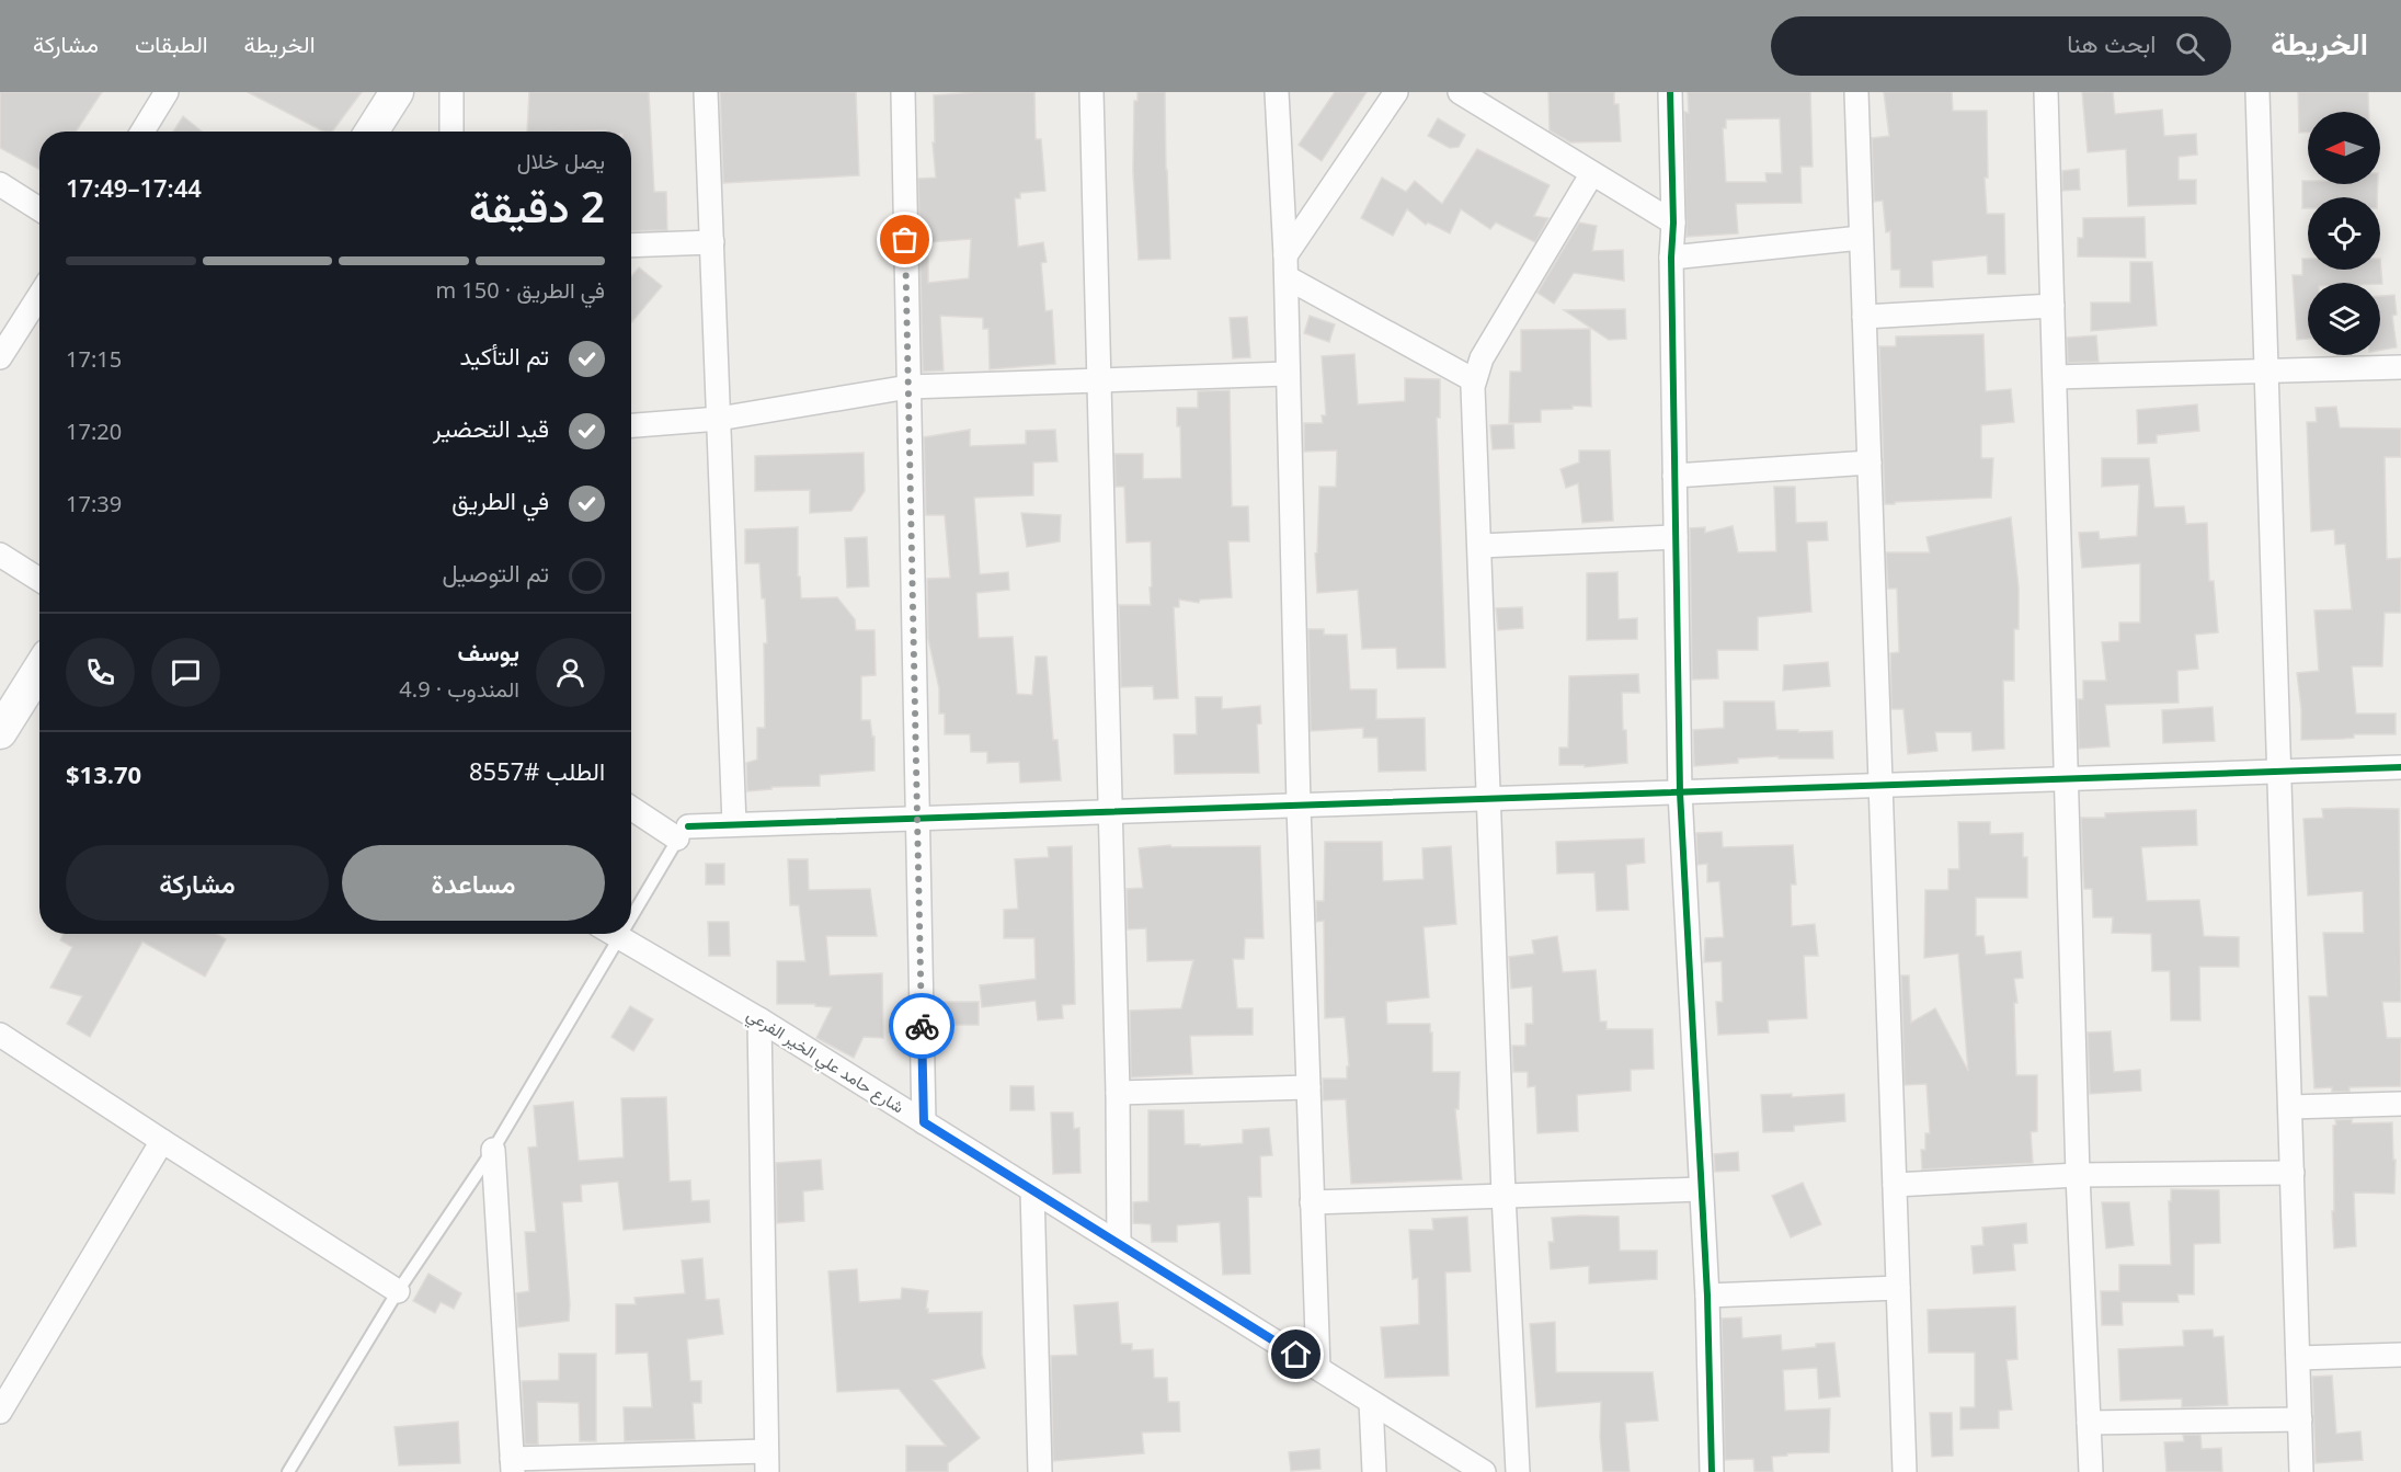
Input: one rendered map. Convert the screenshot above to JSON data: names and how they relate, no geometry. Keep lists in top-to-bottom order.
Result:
{
  "streets": {
    "street": ["شارع حامد علي الخير الفرعي"]
  },
  "north": "left",
  "page": {
    "header": "الخريطة",
    "search": "ابحث هنا",
    "nav": ["الخريطة", "الطبقات", "مشاركة"],
    "heading": ["2 دقيقة", "يصل خلال", "17:44–17:49"],
    "panel": [
      "يوسف",
      "المندوب · 4.9",
      "الطلب #8557",
      "$13.70"
    ],
    "bar": "في الطريق · 150 m",
    "list": [
      ["تم التأكيد", "17:15"],
      ["قيد التحضير", "17:20"],
      ["في الطريق", "17:39"],
      "تم التوصيل"
    ],
    "buttons": ["مساعدة", "مشاركة"]
  }
}
